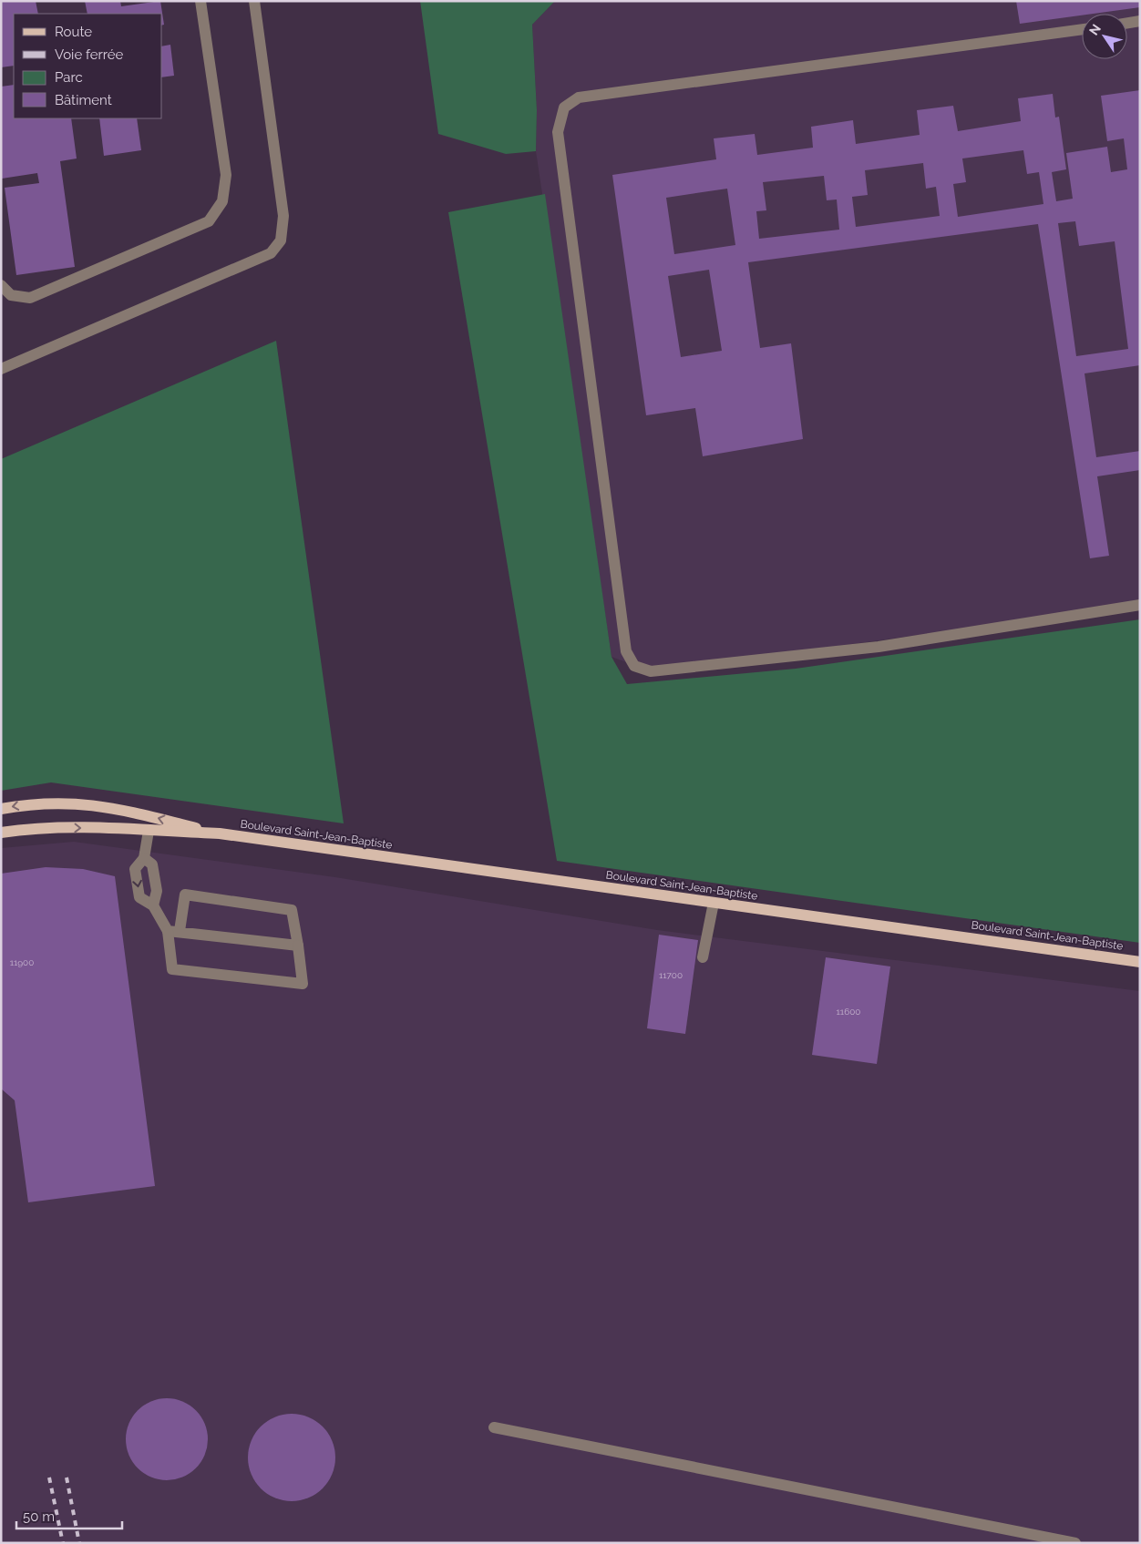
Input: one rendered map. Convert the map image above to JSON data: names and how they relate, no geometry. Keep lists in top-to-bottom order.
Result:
{
  "streets": {
    "main road": ["Boulevard Saint-Jean-Baptiste"]
  },
  "house_numbers": ["11900", "11700", "11600"],
  "legend": [
    "Route",
    "Voie ferrée",
    "Parc",
    "Bâtiment"
  ],
  "scale_bar": "50 m",
  "north": "top left"
}
